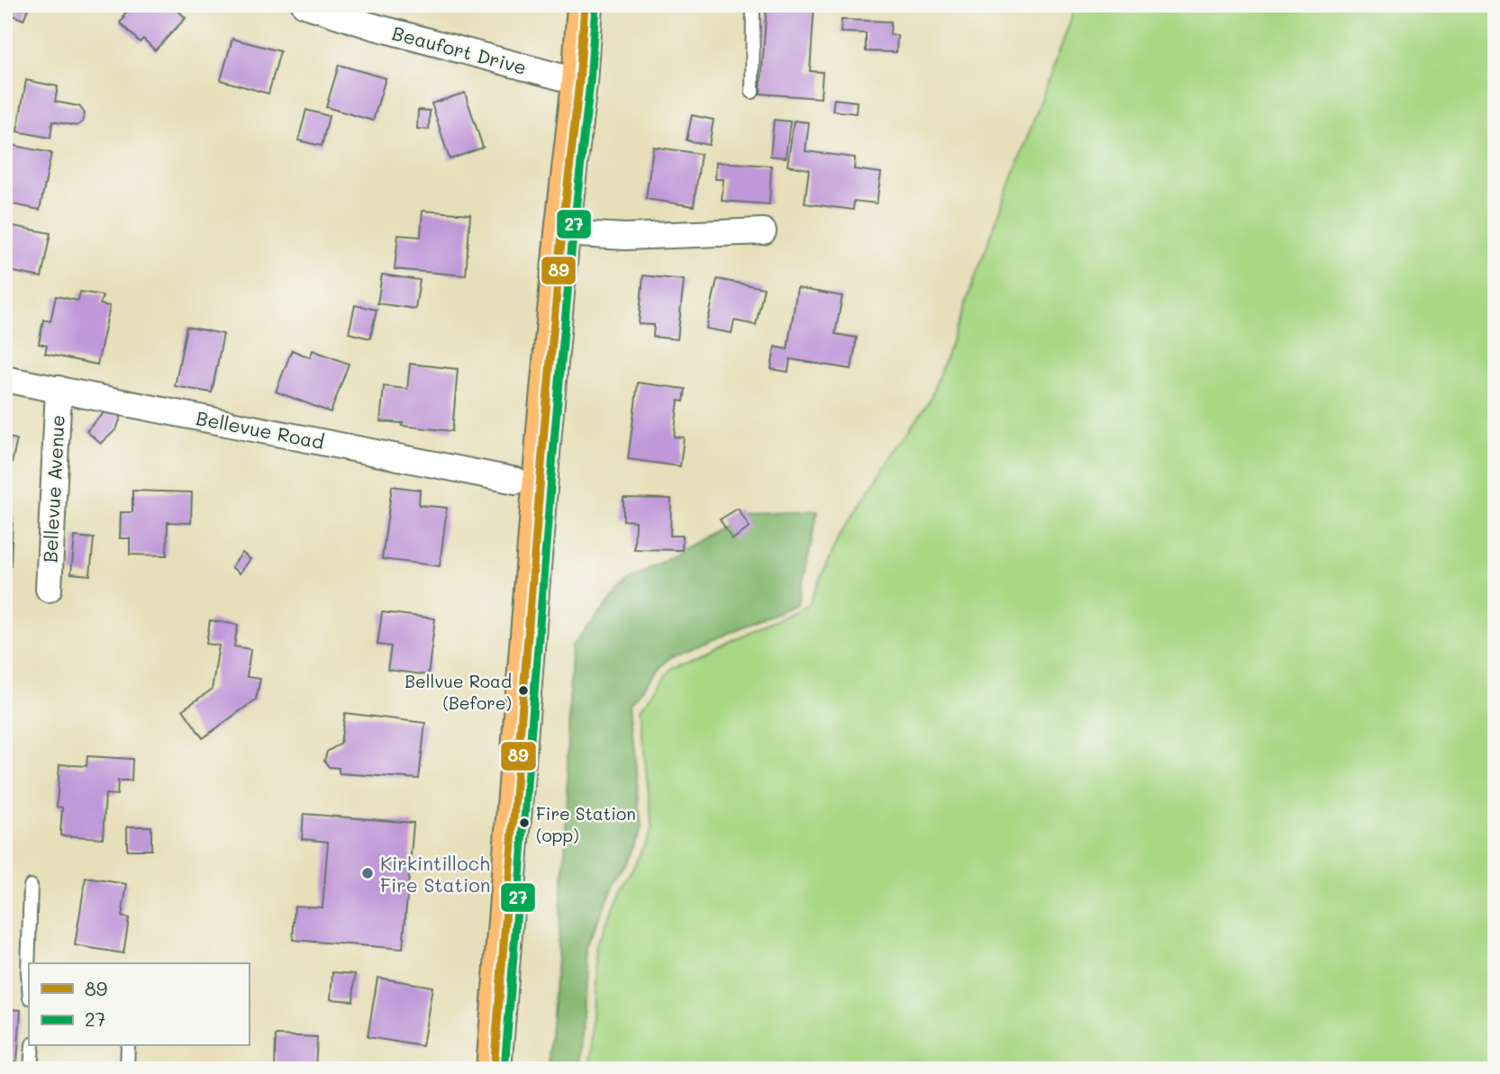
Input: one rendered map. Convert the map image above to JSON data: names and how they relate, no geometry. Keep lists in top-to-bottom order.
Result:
{
  "streets": {
    "street": ["Beaufort Drive", "Bellevue Road", "Bellevue Avenue"]
  },
  "crossings": [
    ["Bellevue Road", "Bellevue Avenue"]
  ],
  "places": ["Bellvue Road (Before)", "Fire Station (opp)", "Kirkintilloch Fire Station"],
  "lines": ["transit line 89", "transit line 27"],
  "legend": ["89", "27"]
}
